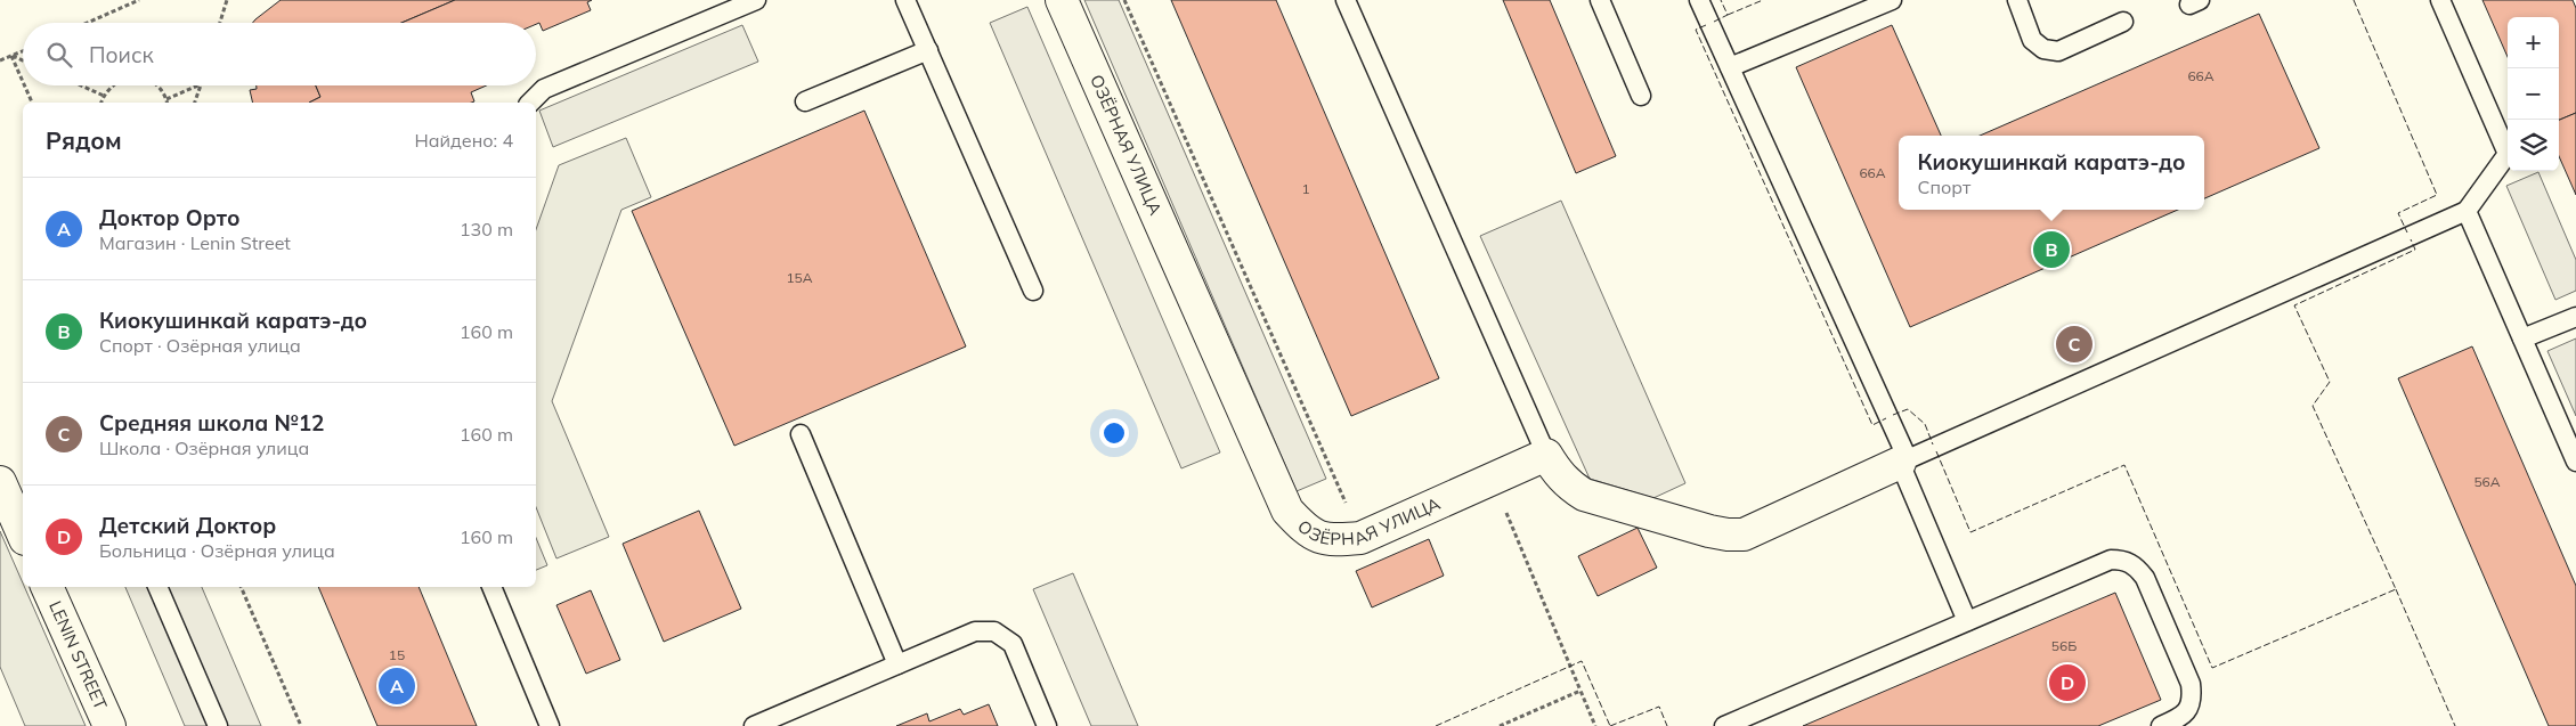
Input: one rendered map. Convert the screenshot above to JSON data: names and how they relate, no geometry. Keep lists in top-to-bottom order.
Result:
{
  "streets": {
    "street": ["ОЗЁРНАЯ УЛИЦА", "LENIN STREET"]
  },
  "house_numbers": [
    "66А",
    "66А",
    "1",
    "15А",
    "56А",
    "56Б",
    "15"
  ],
  "page": {
    "map_buttons": ["+", "−"],
    "search": "Поиск",
    "heading": ["Рядом", "Найдено: 4"],
    "popup": ["Киокушинкай каратэ-до", "Спорт"],
    "list": [
      {
        "mark": "A",
        "name": "Доктор Орто",
        "note": "Магазин · Lenin Street",
        "value": "130 m"
      },
      {
        "mark": "B",
        "name": "Киокушинкай каратэ-до",
        "note": "Спорт · Озёрная улица",
        "value": "160 m"
      },
      {
        "mark": "C",
        "name": "Средняя школа №12",
        "note": "Школа · Озёрная улица",
        "value": "160 m"
      },
      {
        "mark": "D",
        "name": "Детский Доктор",
        "note": "Больница · Озёрная улица",
        "value": "160 m"
      }
    ],
    "pins": [
      "B",
      "C",
      "D",
      "A"
    ]
  }
}
